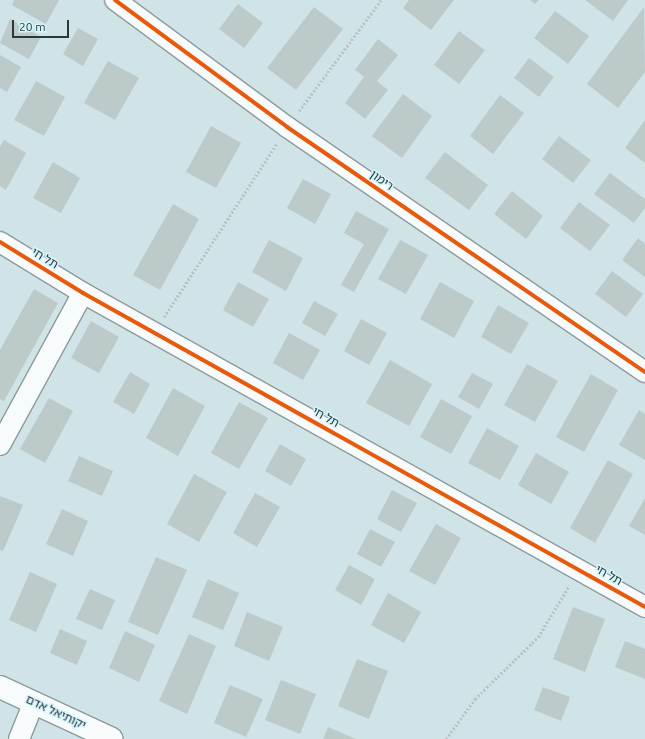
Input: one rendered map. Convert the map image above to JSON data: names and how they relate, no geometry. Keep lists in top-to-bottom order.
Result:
{
  "streets": {
    "street": ["רימון", "תל חי", "יקותיאל אדם"]
  },
  "scale_bar": "20 m"
}
